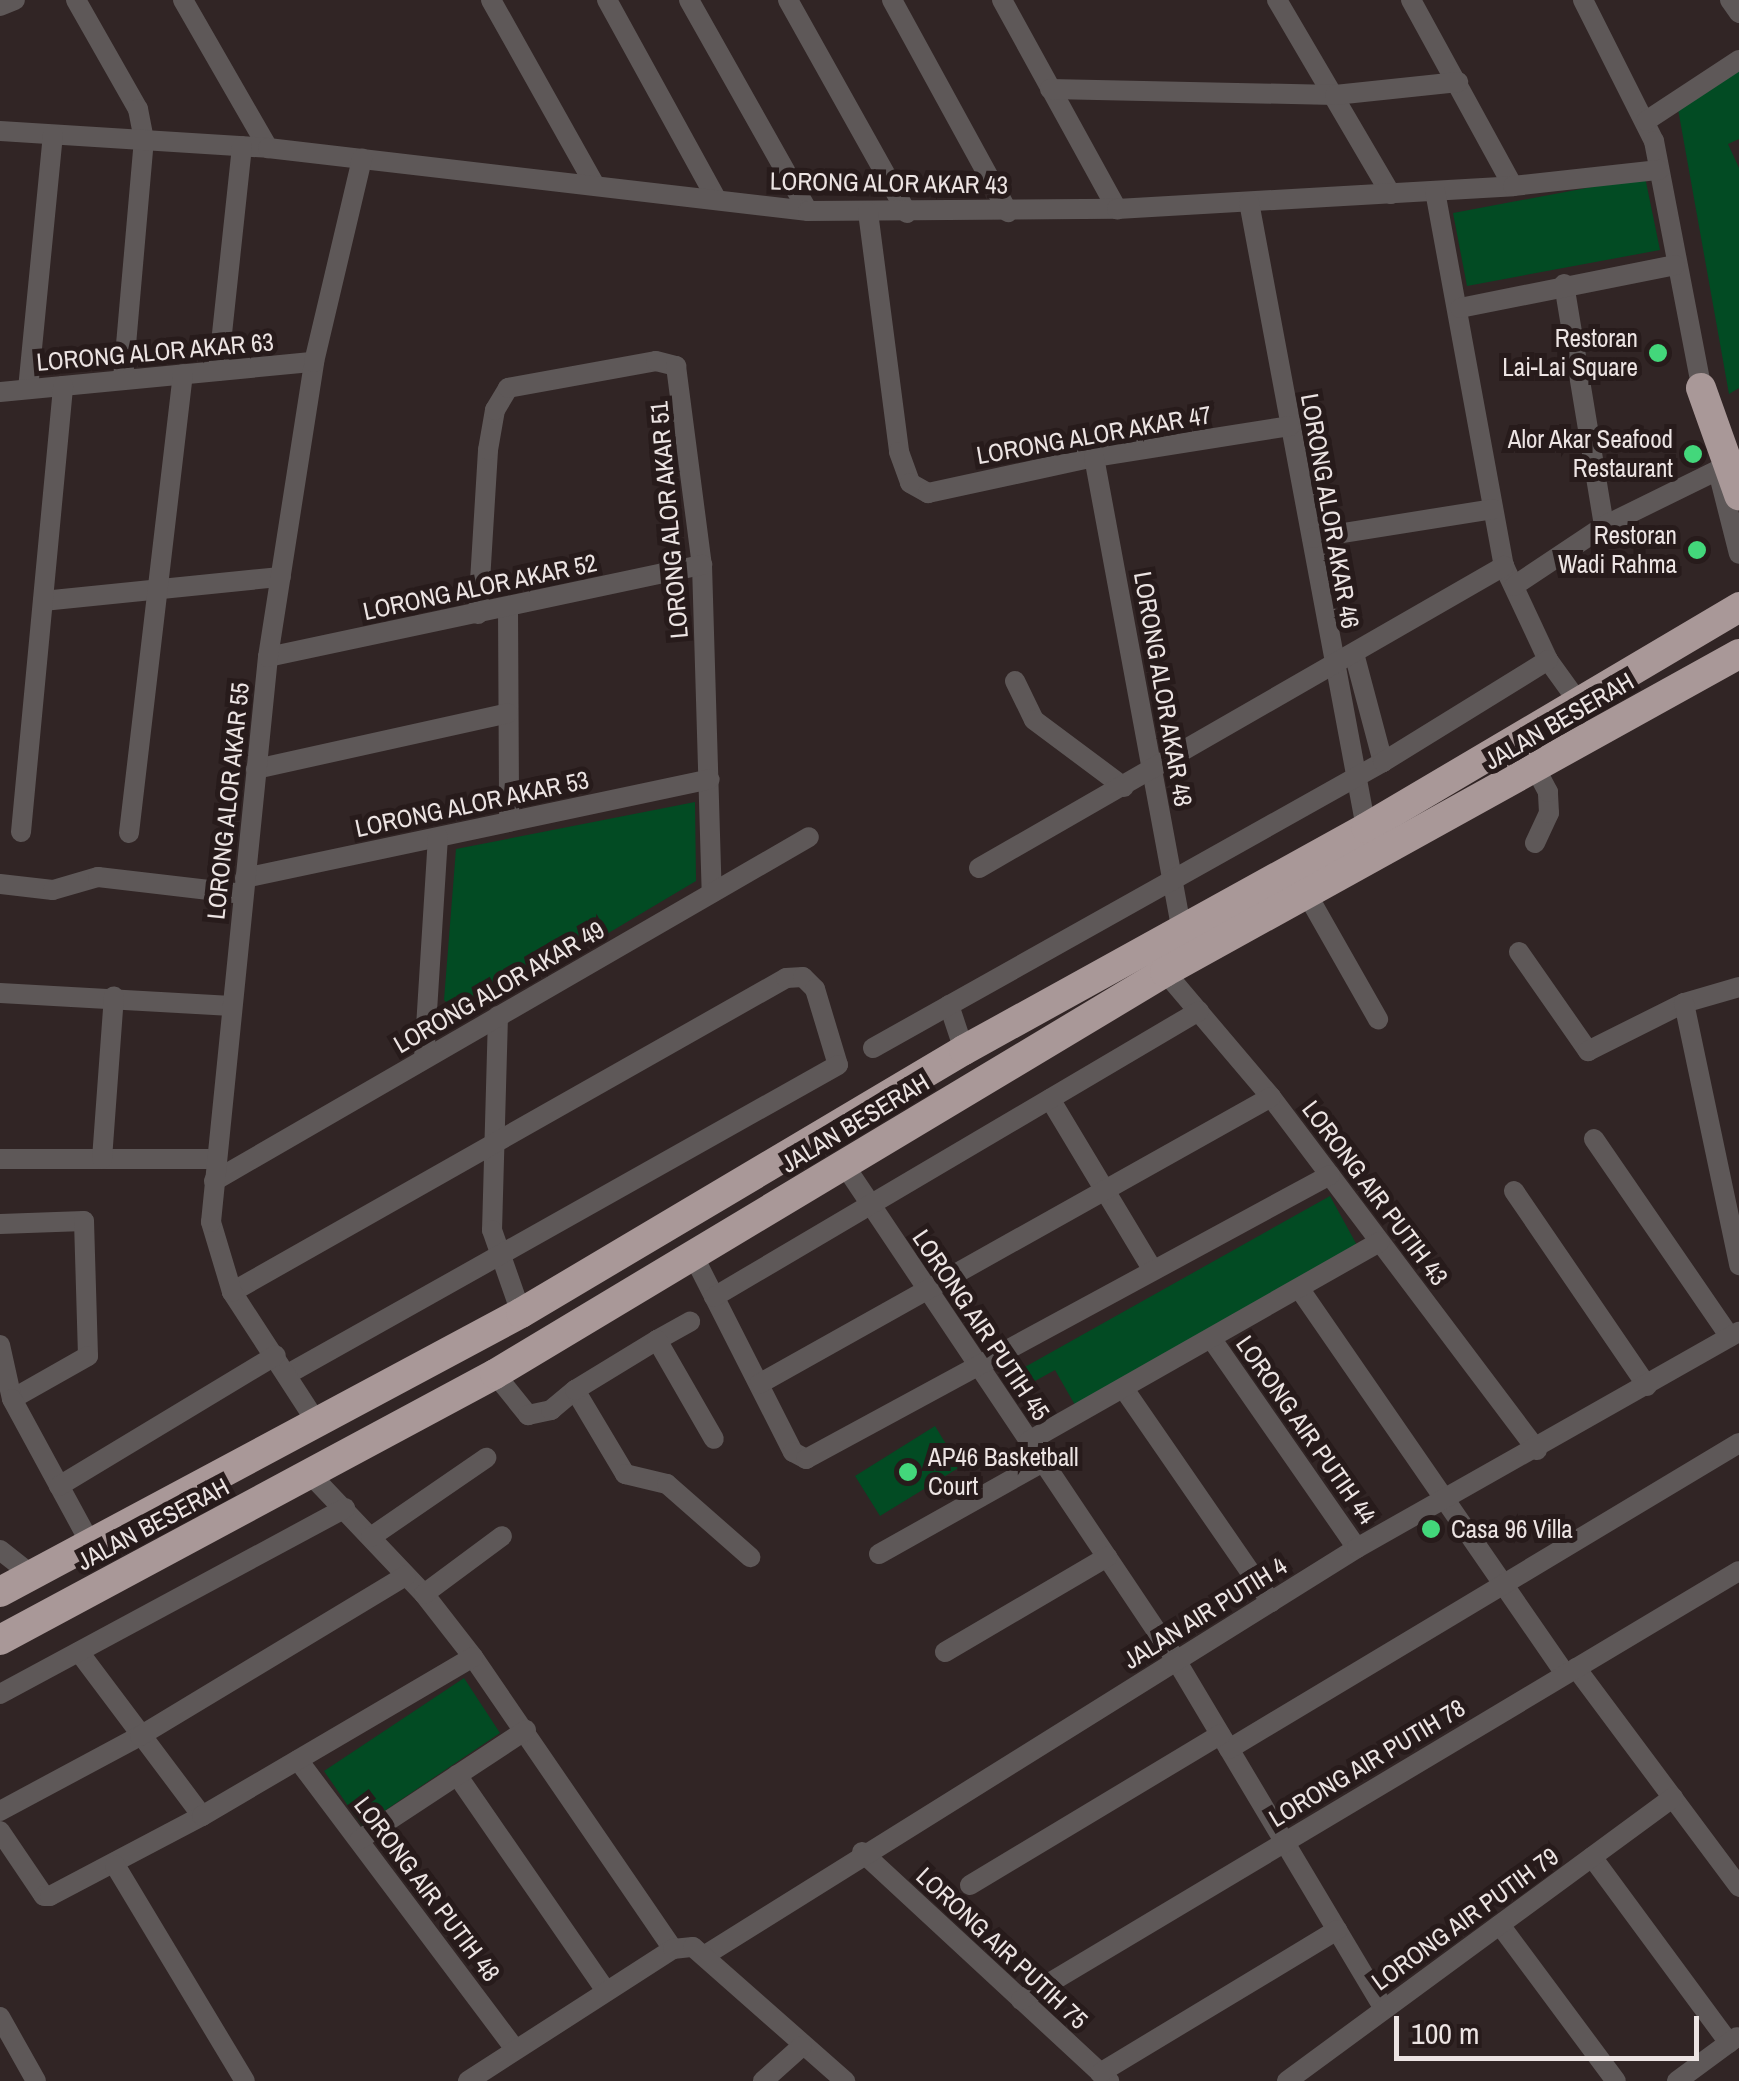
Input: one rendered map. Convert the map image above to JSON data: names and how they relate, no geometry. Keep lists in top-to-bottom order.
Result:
{
  "streets": {
    "highway": ["JALAN BESERAH"],
    "street": [
      "LORONG ALOR AKAR 43",
      "LORONG ALOR AKAR 63",
      "LORONG ALOR AKAR 47",
      "LORONG ALOR AKAR 46",
      "LORONG ALOR AKAR 51",
      "LORONG ALOR AKAR 52",
      "LORONG ALOR AKAR 48",
      "LORONG ALOR AKAR 55",
      "LORONG ALOR AKAR 53",
      "LORONG ALOR AKAR 49",
      "LORONG AIR PUTIH 43",
      "LORONG AIR PUTIH 45",
      "LORONG AIR PUTIH 44",
      "JALAN AIR PUTIH 4",
      "LORONG AIR PUTIH 78",
      "LORONG AIR PUTIH 48",
      "LORONG AIR PUTIH 79",
      "LORONG AIR PUTIH 75"
    ]
  },
  "crossings": [
    ["LORONG ALOR AKAR 43", "LORONG ALOR AKAR 47"],
    ["LORONG ALOR AKAR 43", "LORONG ALOR AKAR 46"],
    ["LORONG ALOR AKAR 43", "LORONG ALOR AKAR 55"],
    ["LORONG ALOR AKAR 63", "LORONG ALOR AKAR 55"],
    ["LORONG ALOR AKAR 47", "LORONG ALOR AKAR 46"],
    ["LORONG ALOR AKAR 47", "LORONG ALOR AKAR 48"],
    ["LORONG ALOR AKAR 46", "JALAN BESERAH"],
    ["LORONG ALOR AKAR 51", "LORONG ALOR AKAR 52"],
    ["LORONG ALOR AKAR 51", "LORONG ALOR AKAR 53"],
    ["LORONG ALOR AKAR 51", "LORONG ALOR AKAR 49"],
    ["LORONG ALOR AKAR 52", "LORONG ALOR AKAR 55"],
    ["LORONG ALOR AKAR 48", "JALAN BESERAH"],
    ["JALAN BESERAH", "LORONG ALOR AKAR 55"],
    ["JALAN BESERAH", "LORONG AIR PUTIH 43"],
    ["JALAN BESERAH", "LORONG AIR PUTIH 45"],
    ["LORONG ALOR AKAR 55", "LORONG ALOR AKAR 53"],
    ["LORONG ALOR AKAR 55", "LORONG ALOR AKAR 49"],
    ["LORONG AIR PUTIH 43", "JALAN AIR PUTIH 4"],
    ["LORONG AIR PUTIH 45", "JALAN AIR PUTIH 4"],
    ["LORONG AIR PUTIH 45", "LORONG AIR PUTIH 78"],
    ["LORONG AIR PUTIH 45", "LORONG AIR PUTIH 79"],
    ["LORONG AIR PUTIH 44", "JALAN AIR PUTIH 4"],
    ["JALAN AIR PUTIH 4", "LORONG AIR PUTIH 75"],
    ["LORONG AIR PUTIH 78", "LORONG AIR PUTIH 75"]
  ],
  "places": [
    "Restoran Lai-Lai Square",
    "Alor Akar Seafood Restaurant",
    "Restoran Wadi Rahma",
    "AP46 Basketball Court",
    "Casa 96 Villa"
  ],
  "scale_bar": "100 m"
}
